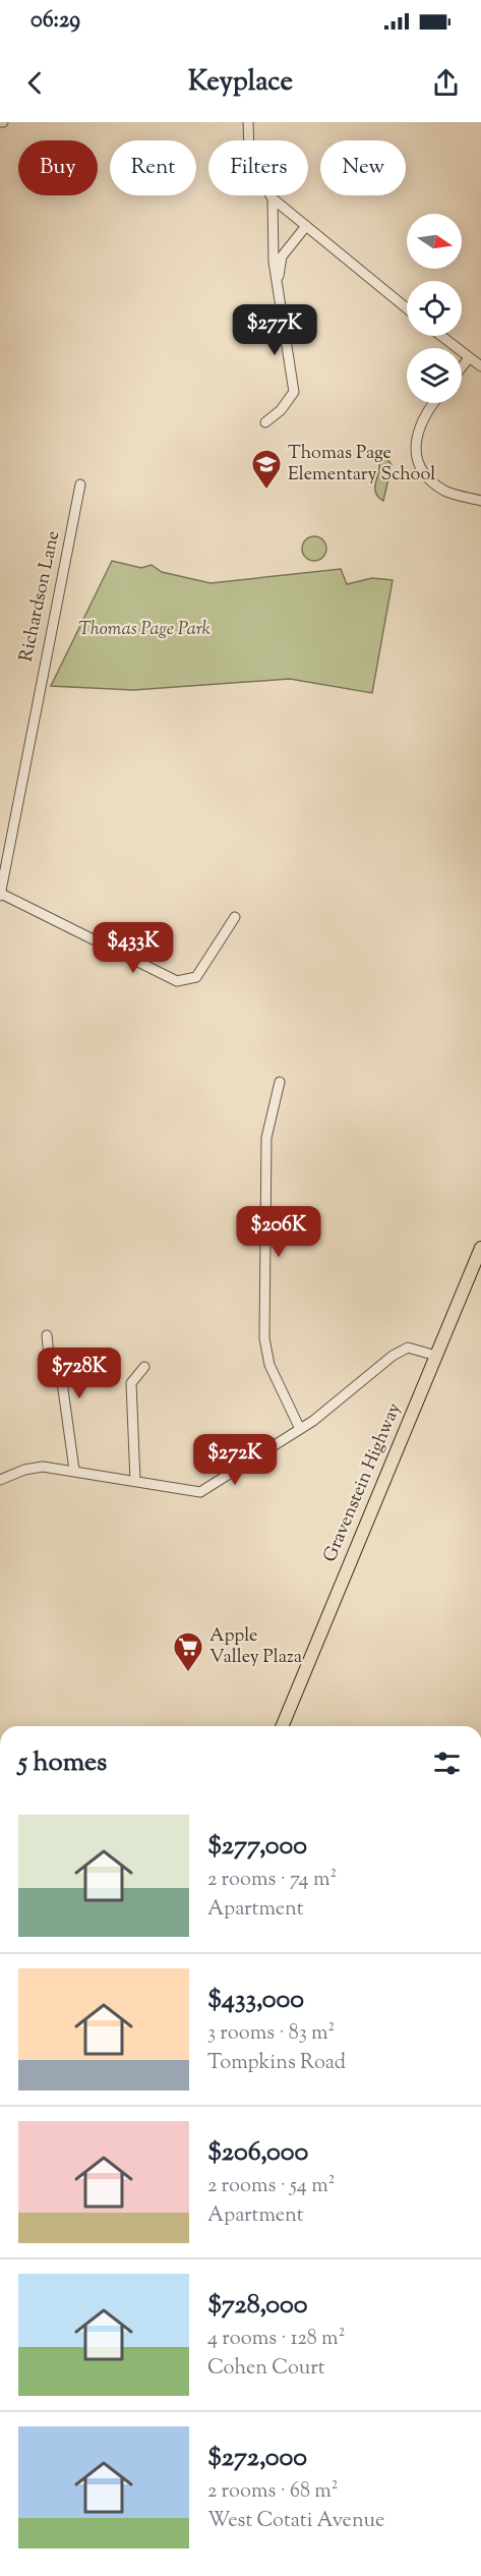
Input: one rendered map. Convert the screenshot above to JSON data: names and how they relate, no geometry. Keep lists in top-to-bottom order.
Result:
{
  "streets": {
    "main road": ["Gravenstein Highway"],
    "street": ["Richardson Lane"]
  },
  "parks": ["Thomas Page Park"],
  "places": {
    "school or university": ["Thomas Page Elementary School"],
    "supermarket": ["Apple Valley Plaza"]
  },
  "north": "right",
  "page": {
    "status": "06:29",
    "header": "Keyplace",
    "chip": [
      "Buy",
      "Rent",
      "Filters",
      "New"
    ],
    "price": [
      "$277K",
      "$433K",
      "$206K",
      "$728K",
      "$272K"
    ],
    "heading": "5 homes",
    "list": [
      {
        "name": "$277,000",
        "note": "2 rooms · 74 m² · Apartment"
      },
      {
        "name": "$433,000",
        "note": "3 rooms · 83 m² · Tompkins Road"
      },
      {
        "name": "$206,000",
        "note": "2 rooms · 54 m² · Apartment"
      },
      {
        "name": "$728,000",
        "note": "4 rooms · 128 m² · Cohen Court"
      },
      {
        "name": "$272,000",
        "note": "2 rooms · 68 m² · West Cotati Avenue"
      }
    ]
  }
}
